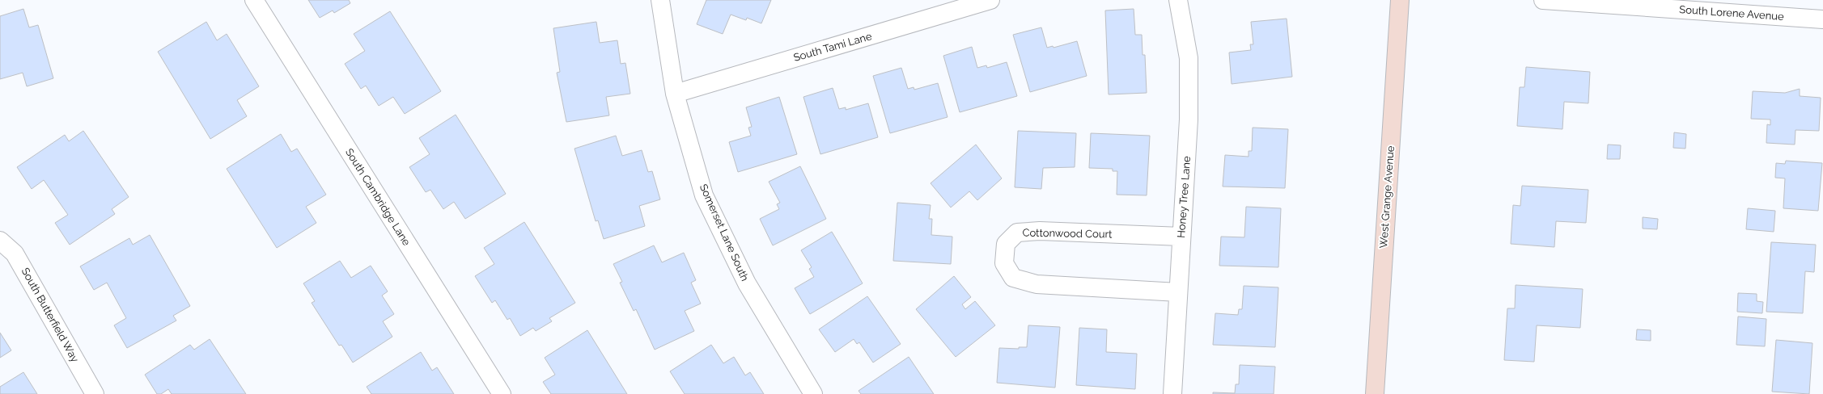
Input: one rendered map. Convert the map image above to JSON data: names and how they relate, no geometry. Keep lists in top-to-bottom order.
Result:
{
  "streets": {
    "street": [
      "South Lorene Avenue",
      "South Tami Lane",
      "South Cambridge Lane",
      "Honey Tree Lane",
      "West Grange Avenue",
      "Somerset Lane South",
      "Cottonwood Court",
      "South Butterfield Way"
    ]
  },
  "crossings": [
    ["South Tami Lane", "Somerset Lane South"],
    ["Honey Tree Lane", "Cottonwood Court"]
  ]
}
